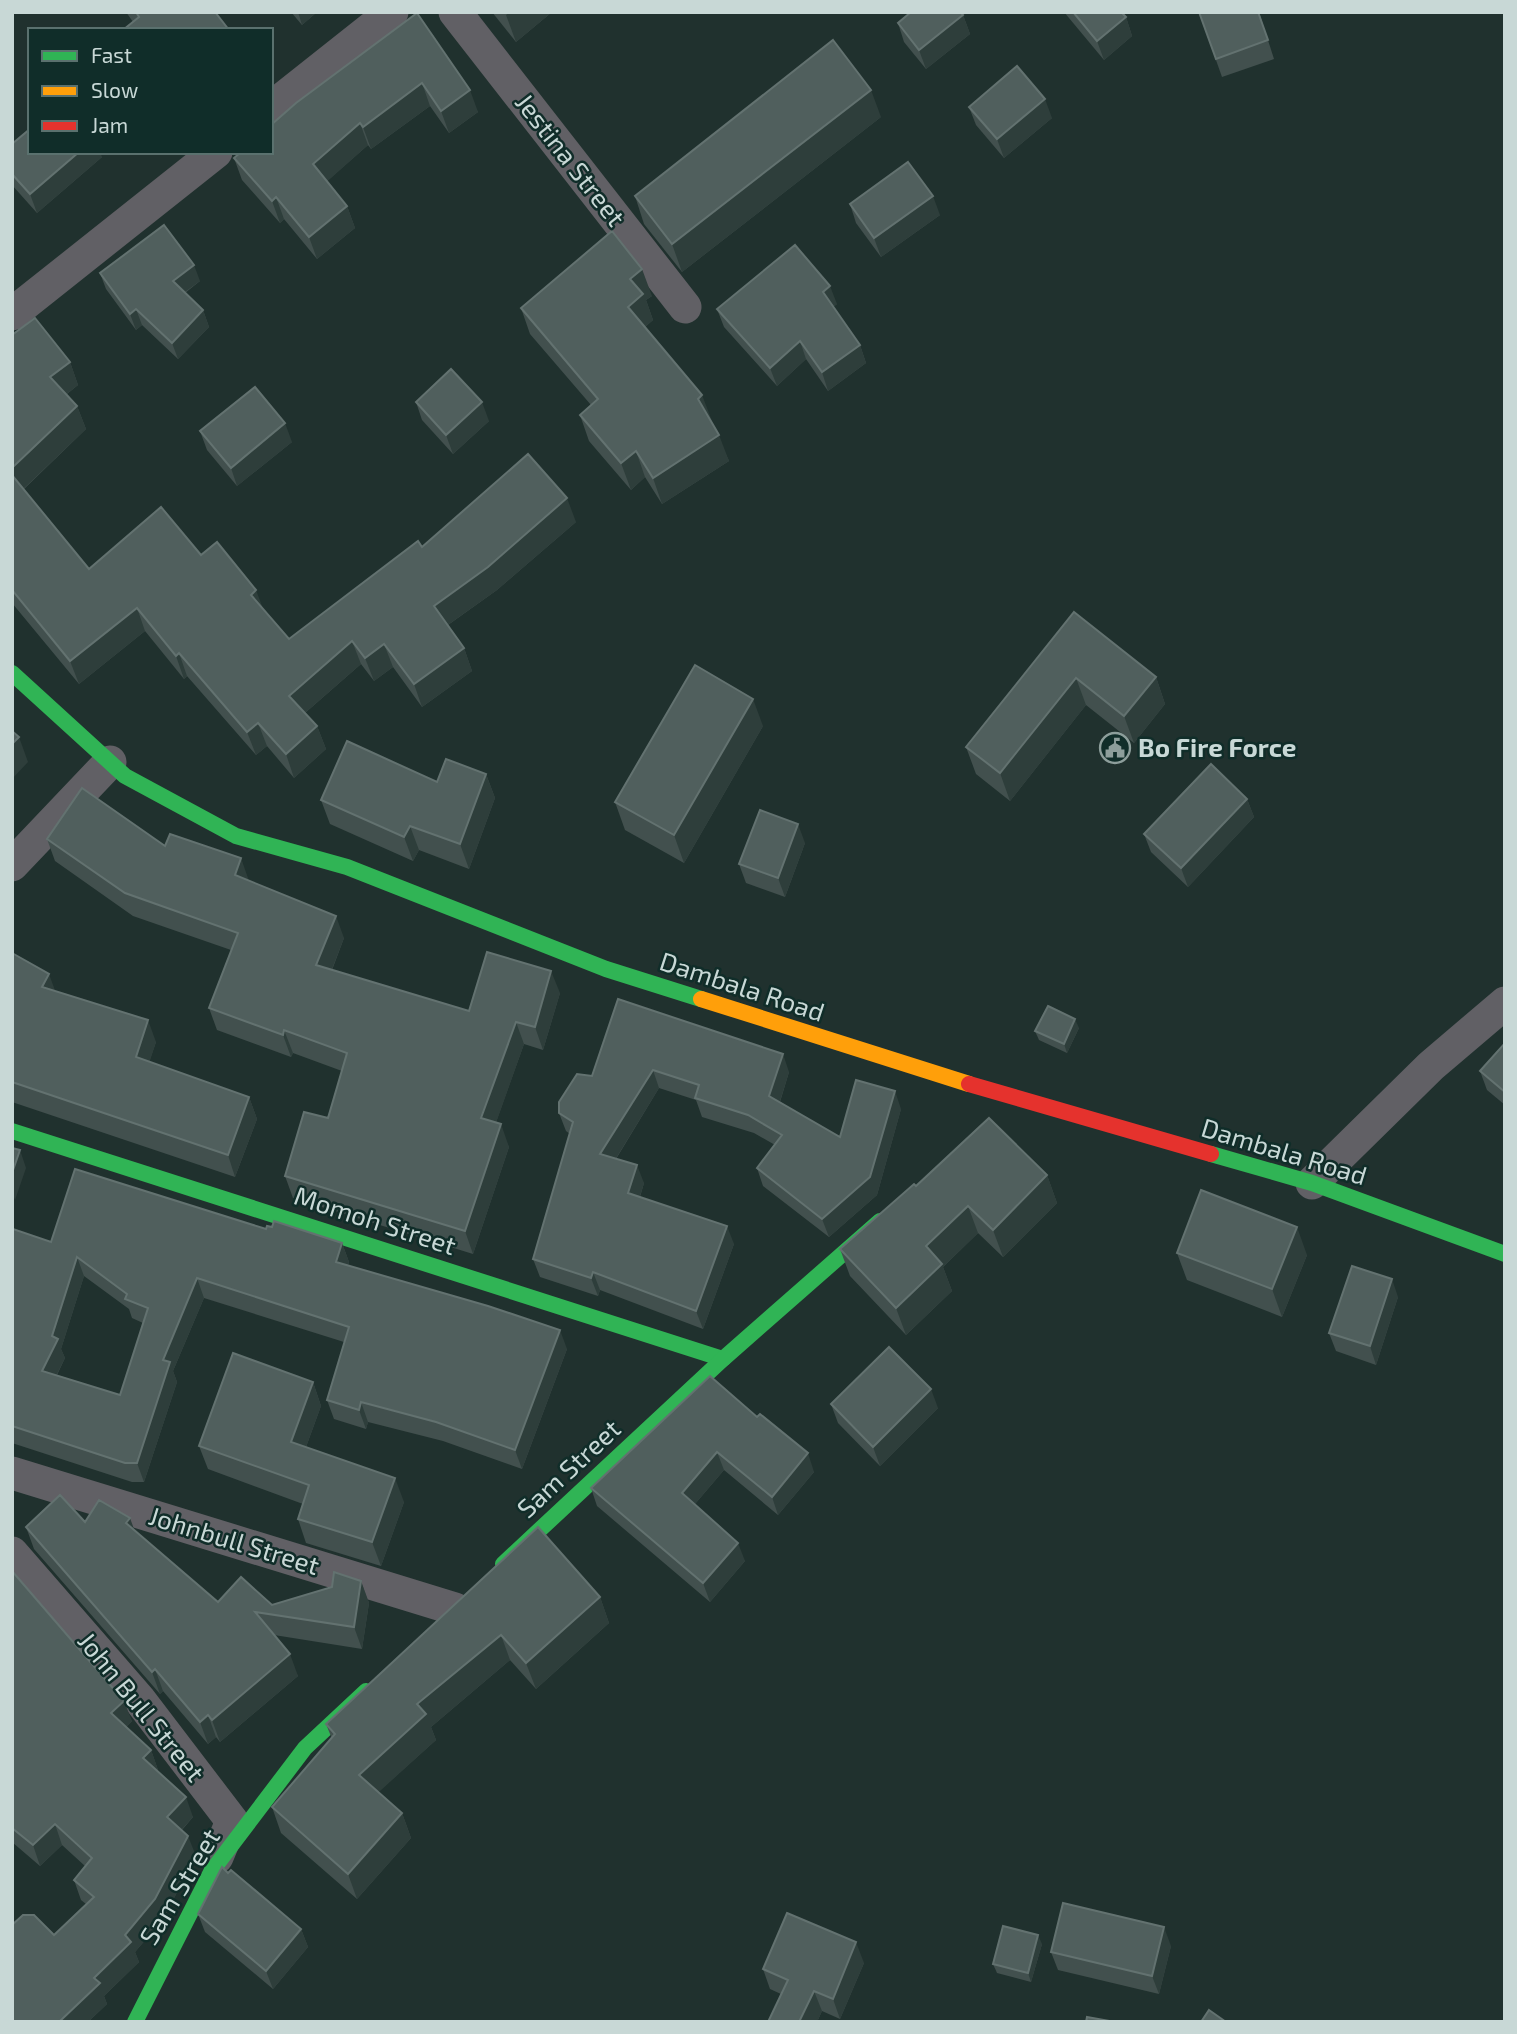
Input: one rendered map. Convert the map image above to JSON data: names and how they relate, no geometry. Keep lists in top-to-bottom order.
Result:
{
  "streets": {
    "street": [
      "Jestina Street",
      "Dambala Road",
      "Momoh Street",
      "Sam Street",
      "Johnbull Street",
      "John Bull Street"
    ]
  },
  "crossings": [
    ["Momoh Street", "Sam Street"],
    ["Sam Street", "John Bull Street"]
  ],
  "places": {
    "public building": ["Bo Fire Force"]
  },
  "legend": ["Fast", "Slow", "Jam"]
}
